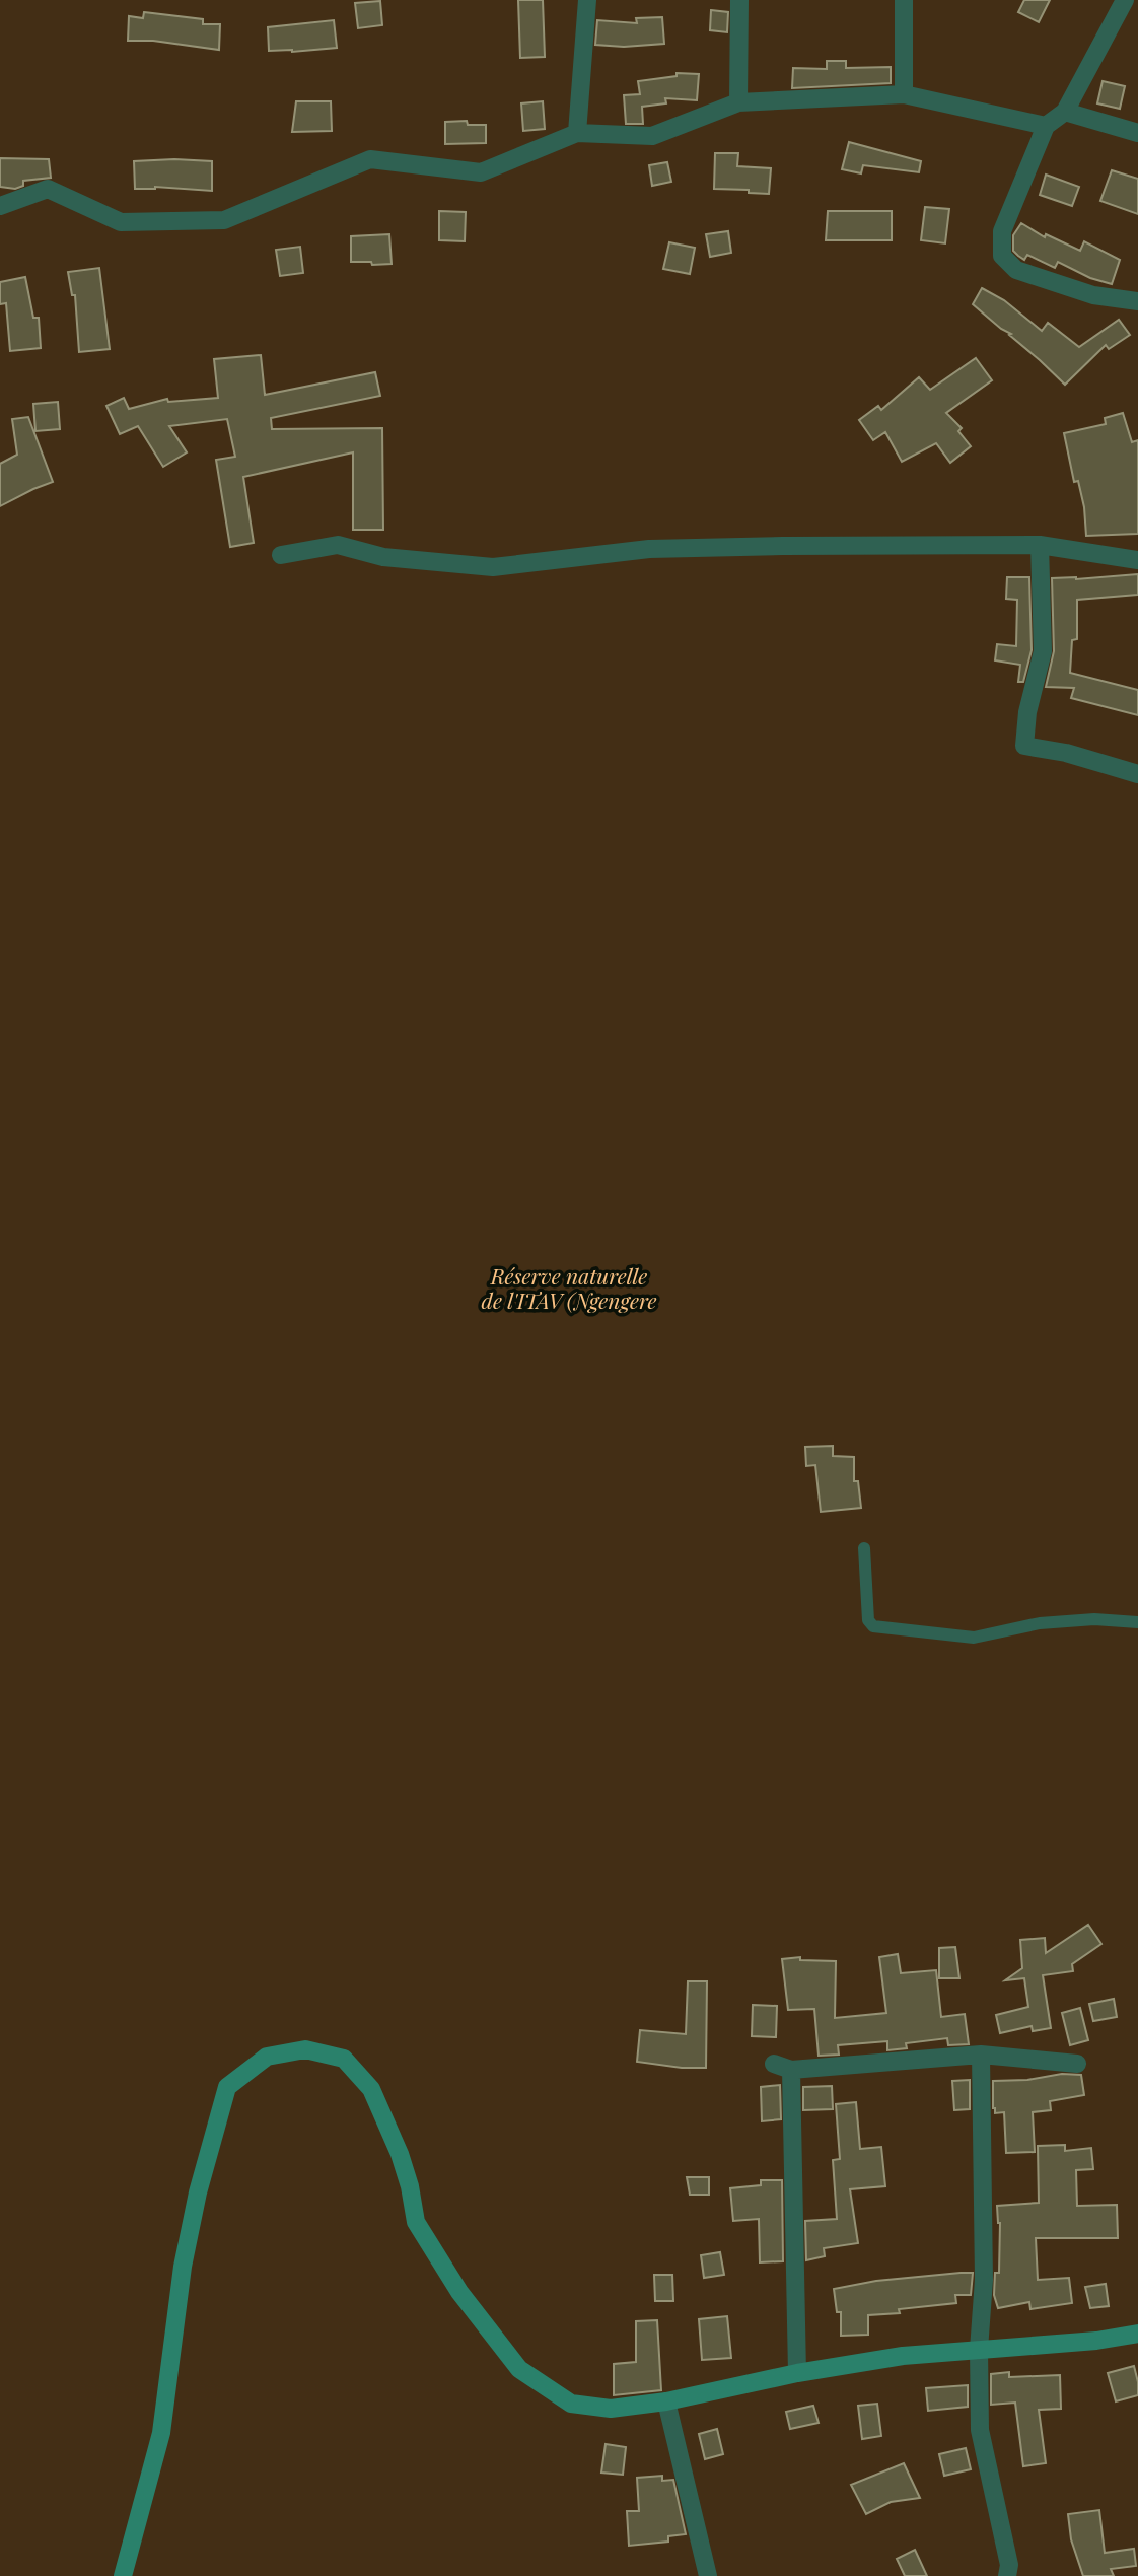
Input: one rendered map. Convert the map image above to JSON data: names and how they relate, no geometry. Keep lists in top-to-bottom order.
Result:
{
  "parks": ["Réserve naturelle de l'ITAV (Ngengere"]
}
